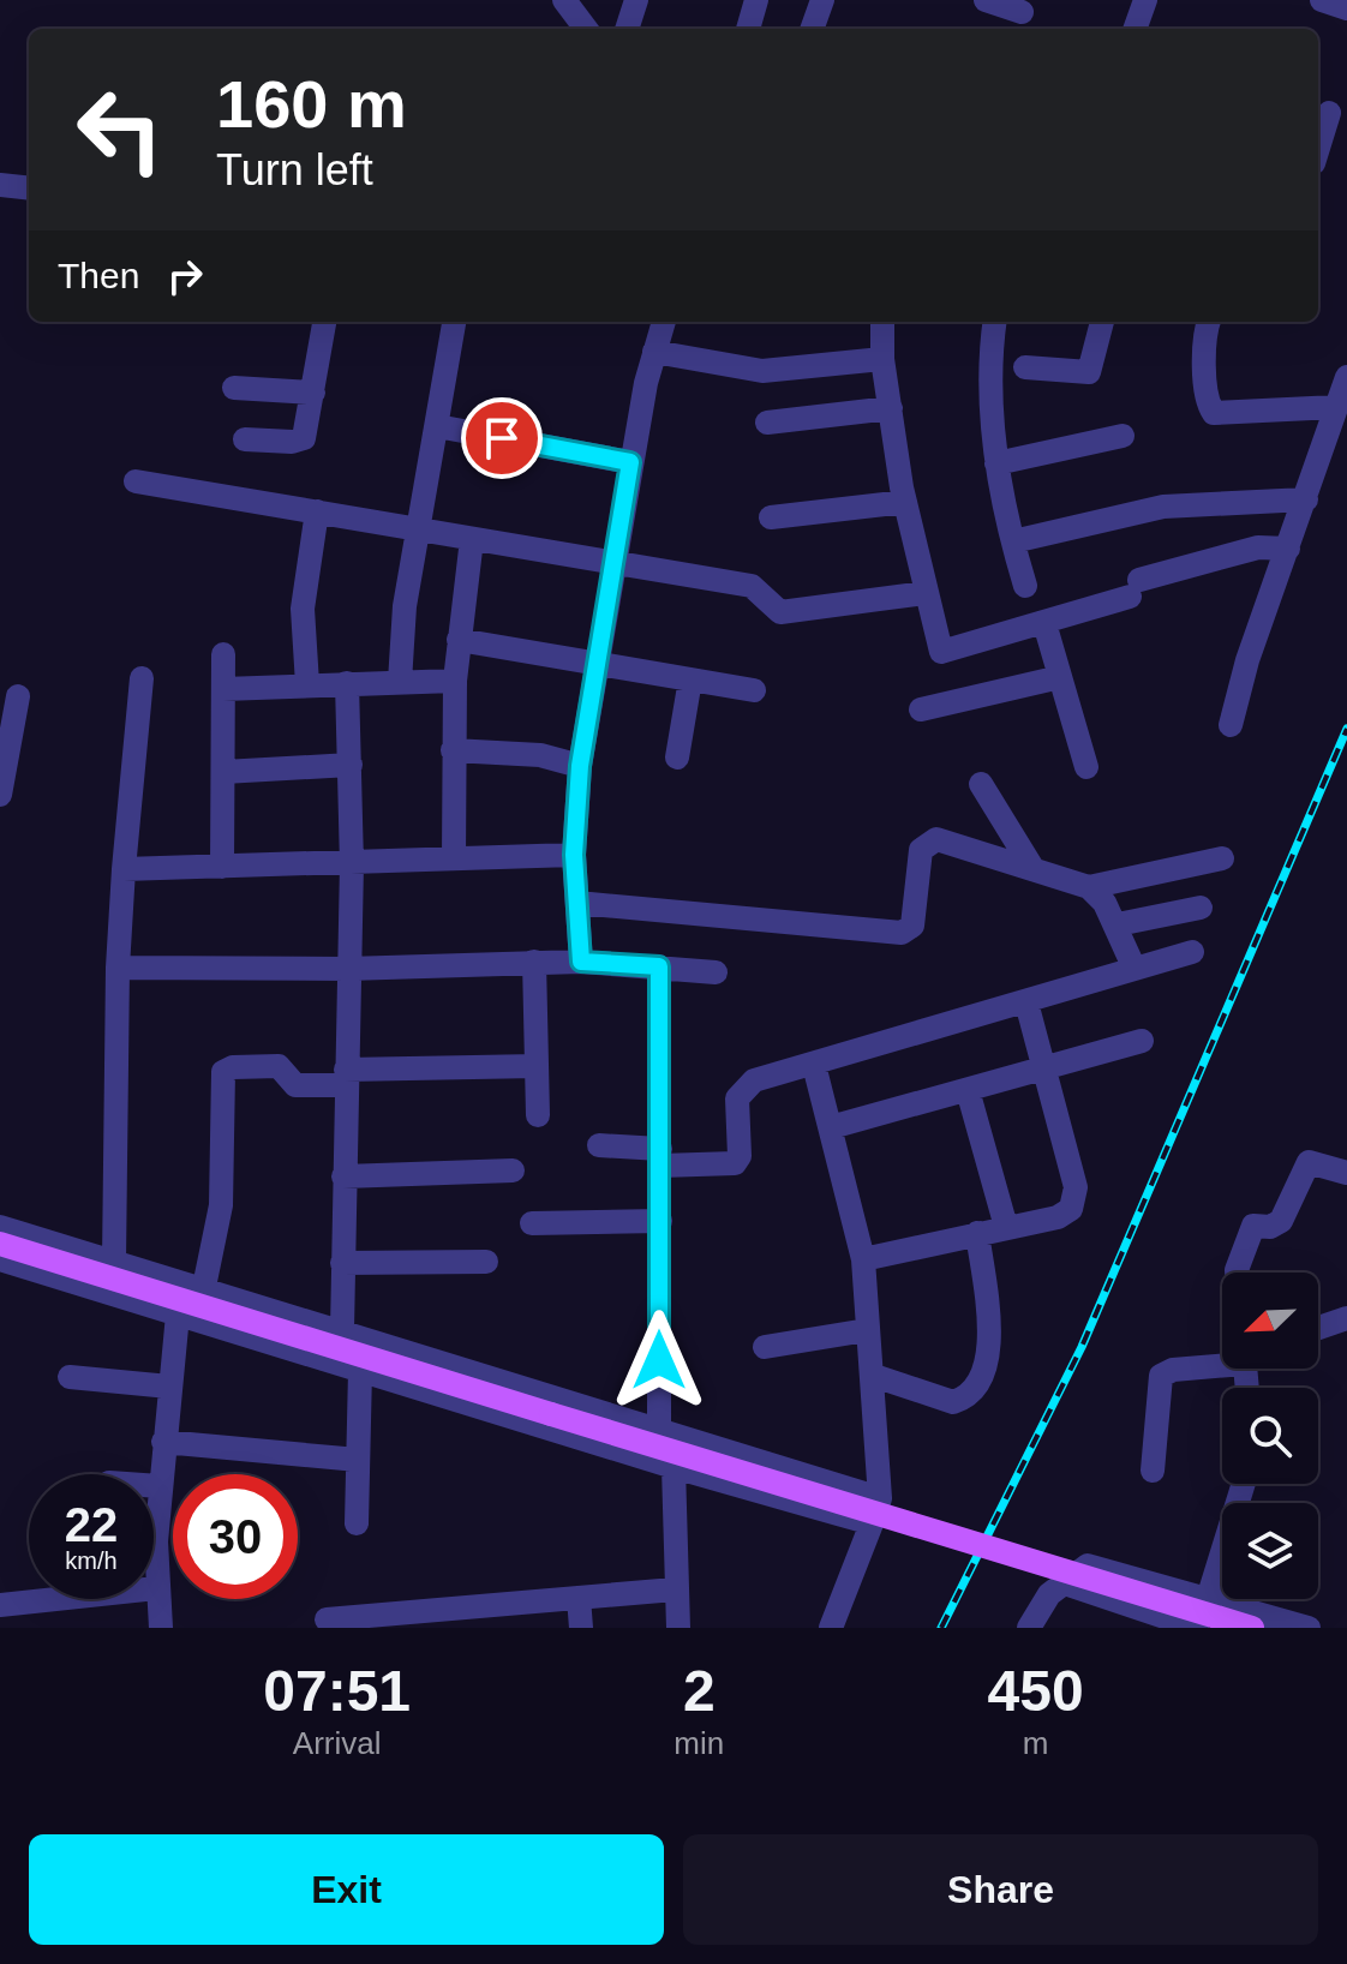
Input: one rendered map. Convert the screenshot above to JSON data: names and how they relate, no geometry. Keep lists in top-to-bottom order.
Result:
{
  "north": "bottom left",
  "page": {
    "turn": ["160 m", "Turn left"],
    "then": "Then",
    "speed": "22 km/h",
    "limit": "30",
    "eta": [
      "07:51",
      "Arrival",
      "2",
      "min",
      "450",
      "m"
    ],
    "buttons": ["Exit", "Share"]
  }
}
